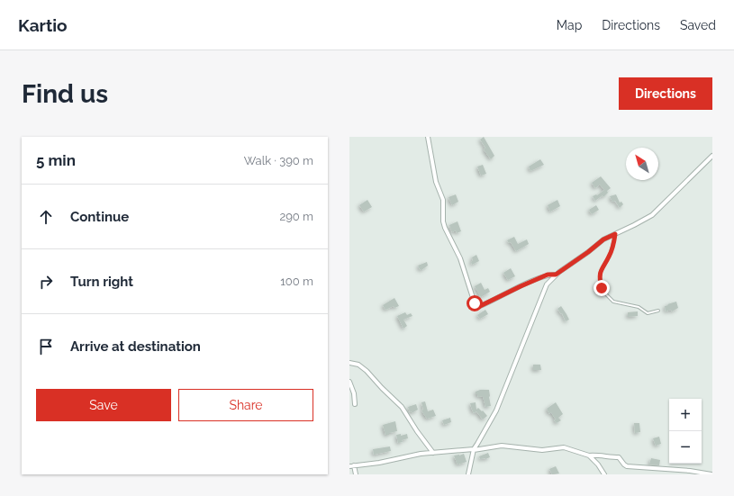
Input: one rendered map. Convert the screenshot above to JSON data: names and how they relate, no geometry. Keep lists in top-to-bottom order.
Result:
{
  "north": "top left",
  "page": {
    "header": "Kartio",
    "nav": ["Map", "Directions", "Saved"],
    "buttons": [
      "Directions",
      ["Save", "Share"]
    ],
    "title": "Find us",
    "heading": ["5 min", "Walk · 390 m"],
    "list": [
      ["Continue", "290 m"],
      ["Turn right", "100 m"],
      "Arrive at destination"
    ],
    "map_buttons": ["+", "−"]
  }
}
